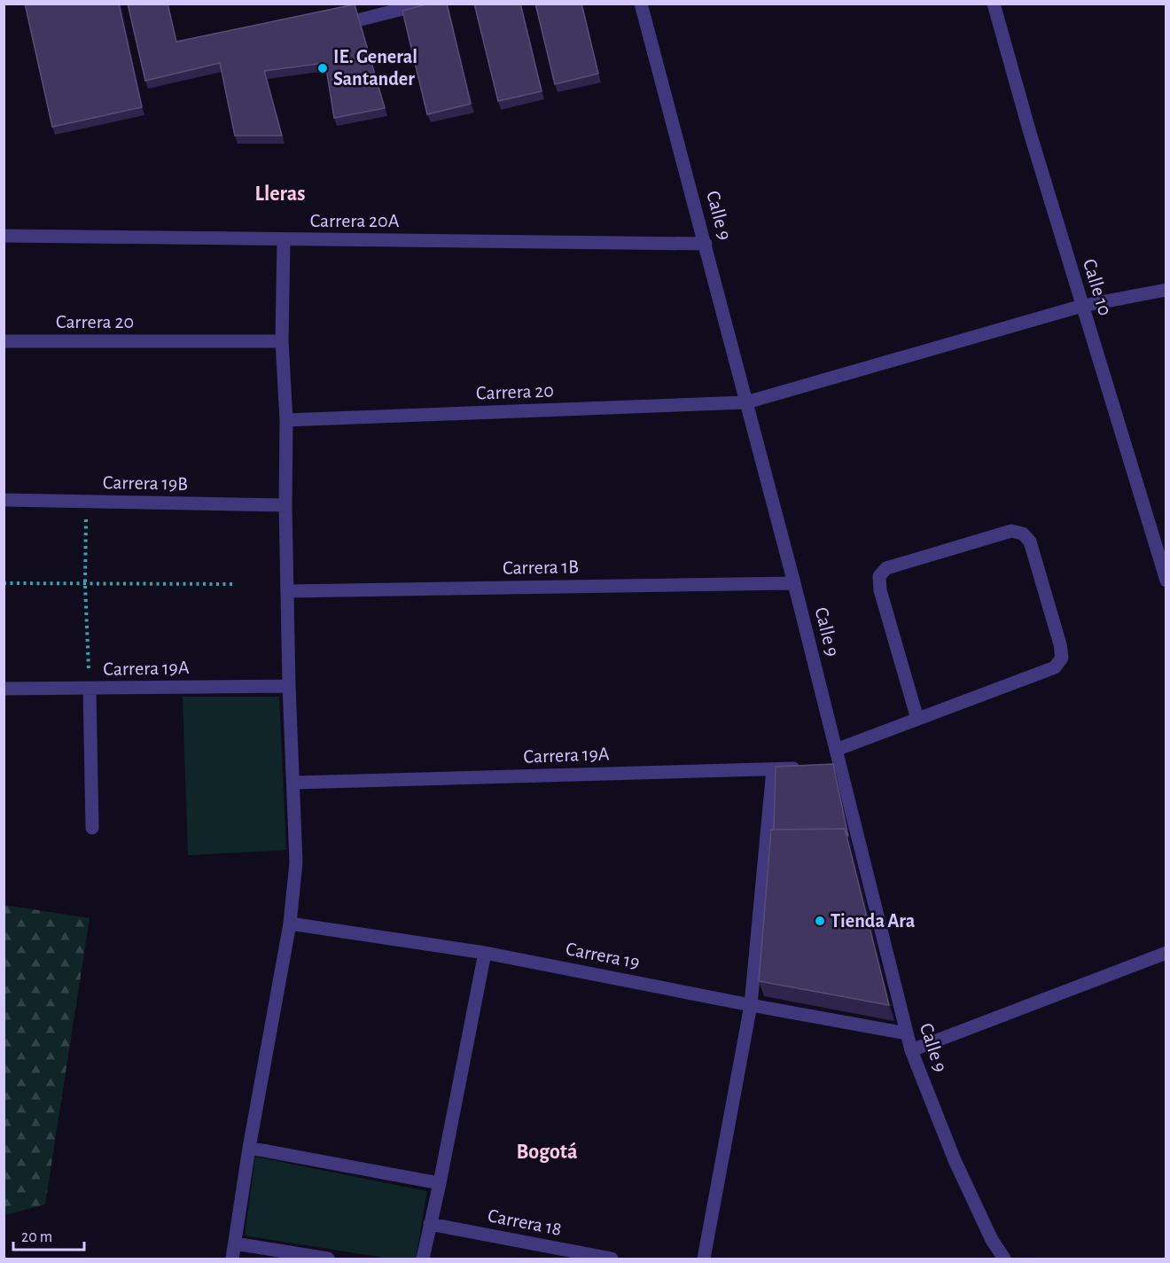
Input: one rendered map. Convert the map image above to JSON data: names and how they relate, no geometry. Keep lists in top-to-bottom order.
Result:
{
  "streets": {
    "street": [
      "Calle 9",
      "Carrera 20A",
      "Calle 10",
      "Carrera 20",
      "Carrera 19B",
      "Carrera 1B",
      "Carrera 19A",
      "Carrera 19",
      "Carrera 18"
    ]
  },
  "crossings": [
    ["Calle 9", "Carrera 20A"],
    ["Calle 9", "Carrera 20"],
    ["Calle 9", "Carrera 1B"],
    ["Calle 9", "Carrera 19"],
    ["Calle 10", "Carrera 20"]
  ],
  "districts": ["Lleras", "Bogotá"],
  "places": ["IE. General Santander", "Tienda Ara"],
  "scale_bar": "20 m"
}
